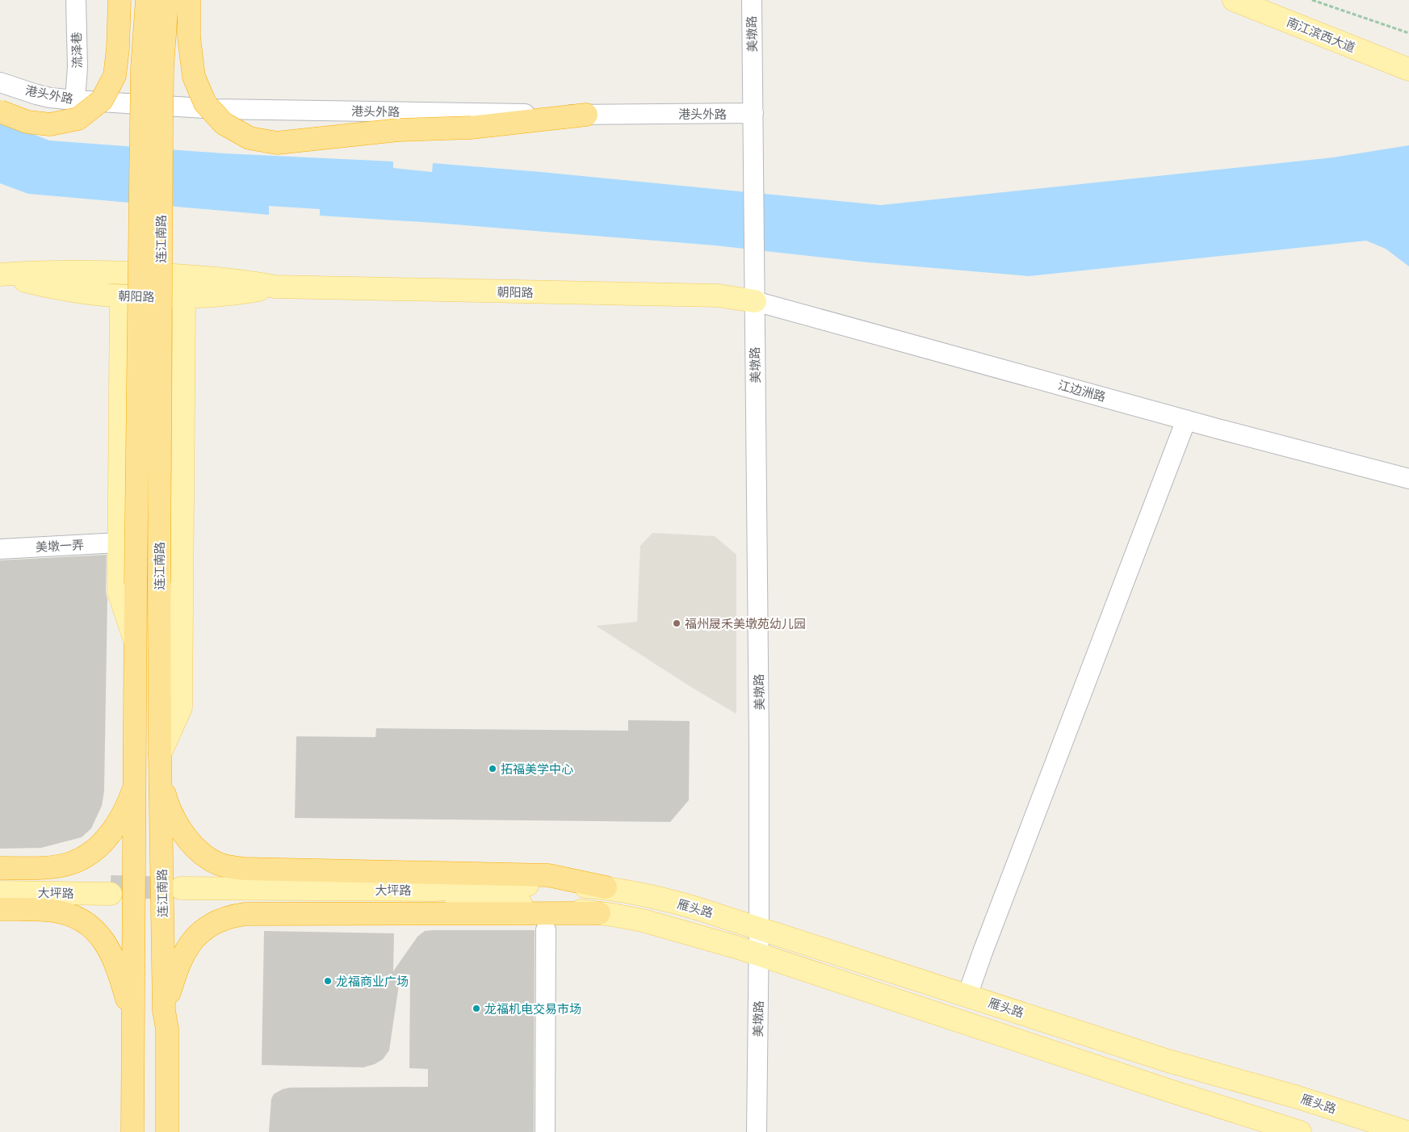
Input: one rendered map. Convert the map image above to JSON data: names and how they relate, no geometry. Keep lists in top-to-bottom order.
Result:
{
  "streets": {
    "highway": ["连江南路"],
    "main road": [
      "南江滨西大道",
      "朝阳路",
      "大坪路",
      "雁头路"
    ],
    "street": [
      "美墩路",
      "流泽巷",
      "港头外路",
      "江边洲路",
      "美墩一弄"
    ]
  },
  "crossings": [
    ["美墩路", "港头外路"],
    ["美墩路", "朝阳路"],
    ["美墩路", "江边洲路"],
    ["美墩路", "雁头路"],
    ["流泽巷", "港头外路"],
    ["朝阳路", "江边洲路"],
    ["大坪路", "雁头路"]
  ],
  "places": [
    "福州晟禾美墩苑幼儿园",
    "拓福美学中心",
    "龙福商业广场",
    "龙福机电交易市场"
  ]
}
